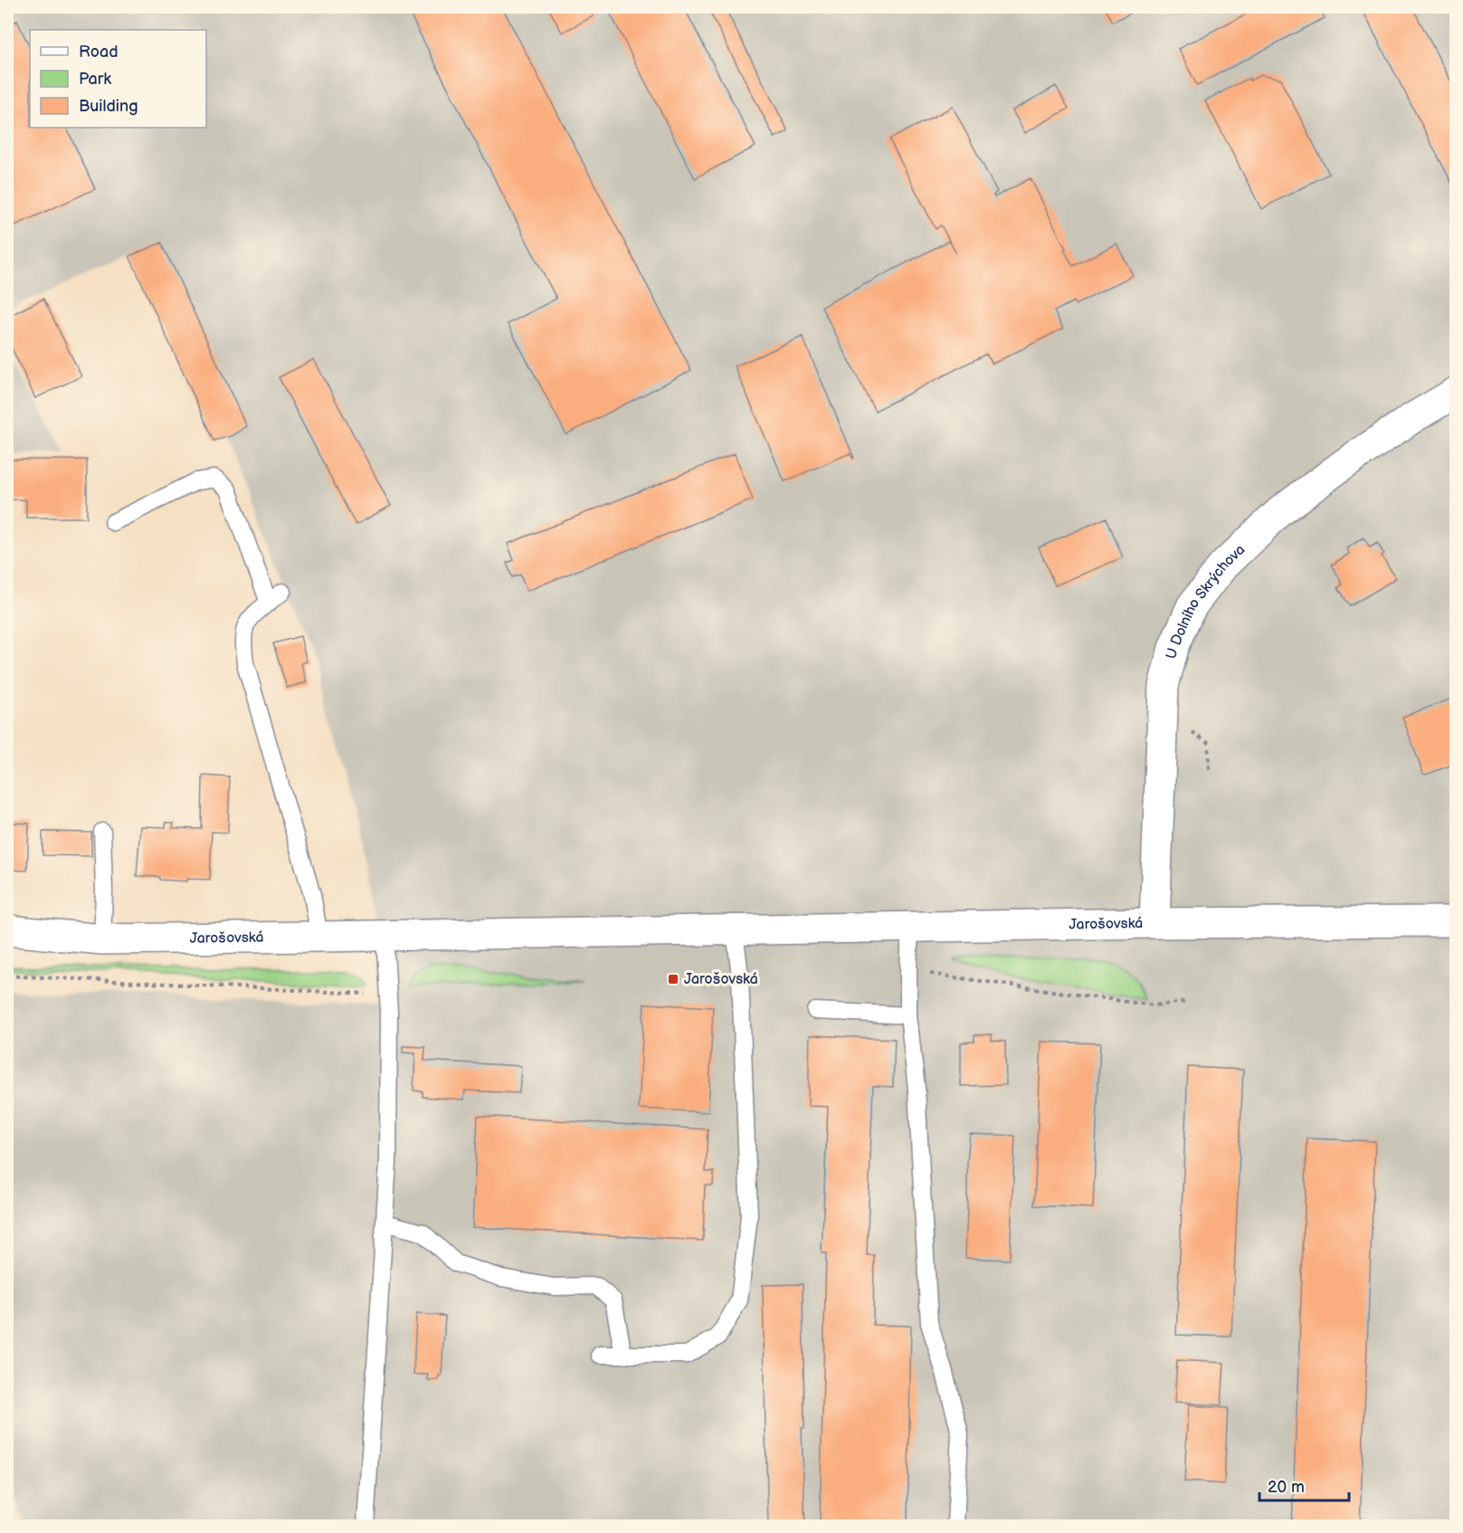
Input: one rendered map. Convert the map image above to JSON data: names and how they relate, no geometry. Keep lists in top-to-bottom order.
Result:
{
  "streets": {
    "main road": ["U Dolního Skrýchova", "Jarošovská"]
  },
  "crossings": [
    ["U Dolního Skrýchova", "Jarošovská"]
  ],
  "places": {
    "transit": ["Jarošovská"]
  },
  "legend": ["Road", "Park", "Building"],
  "scale_bar": "20 m"
}
